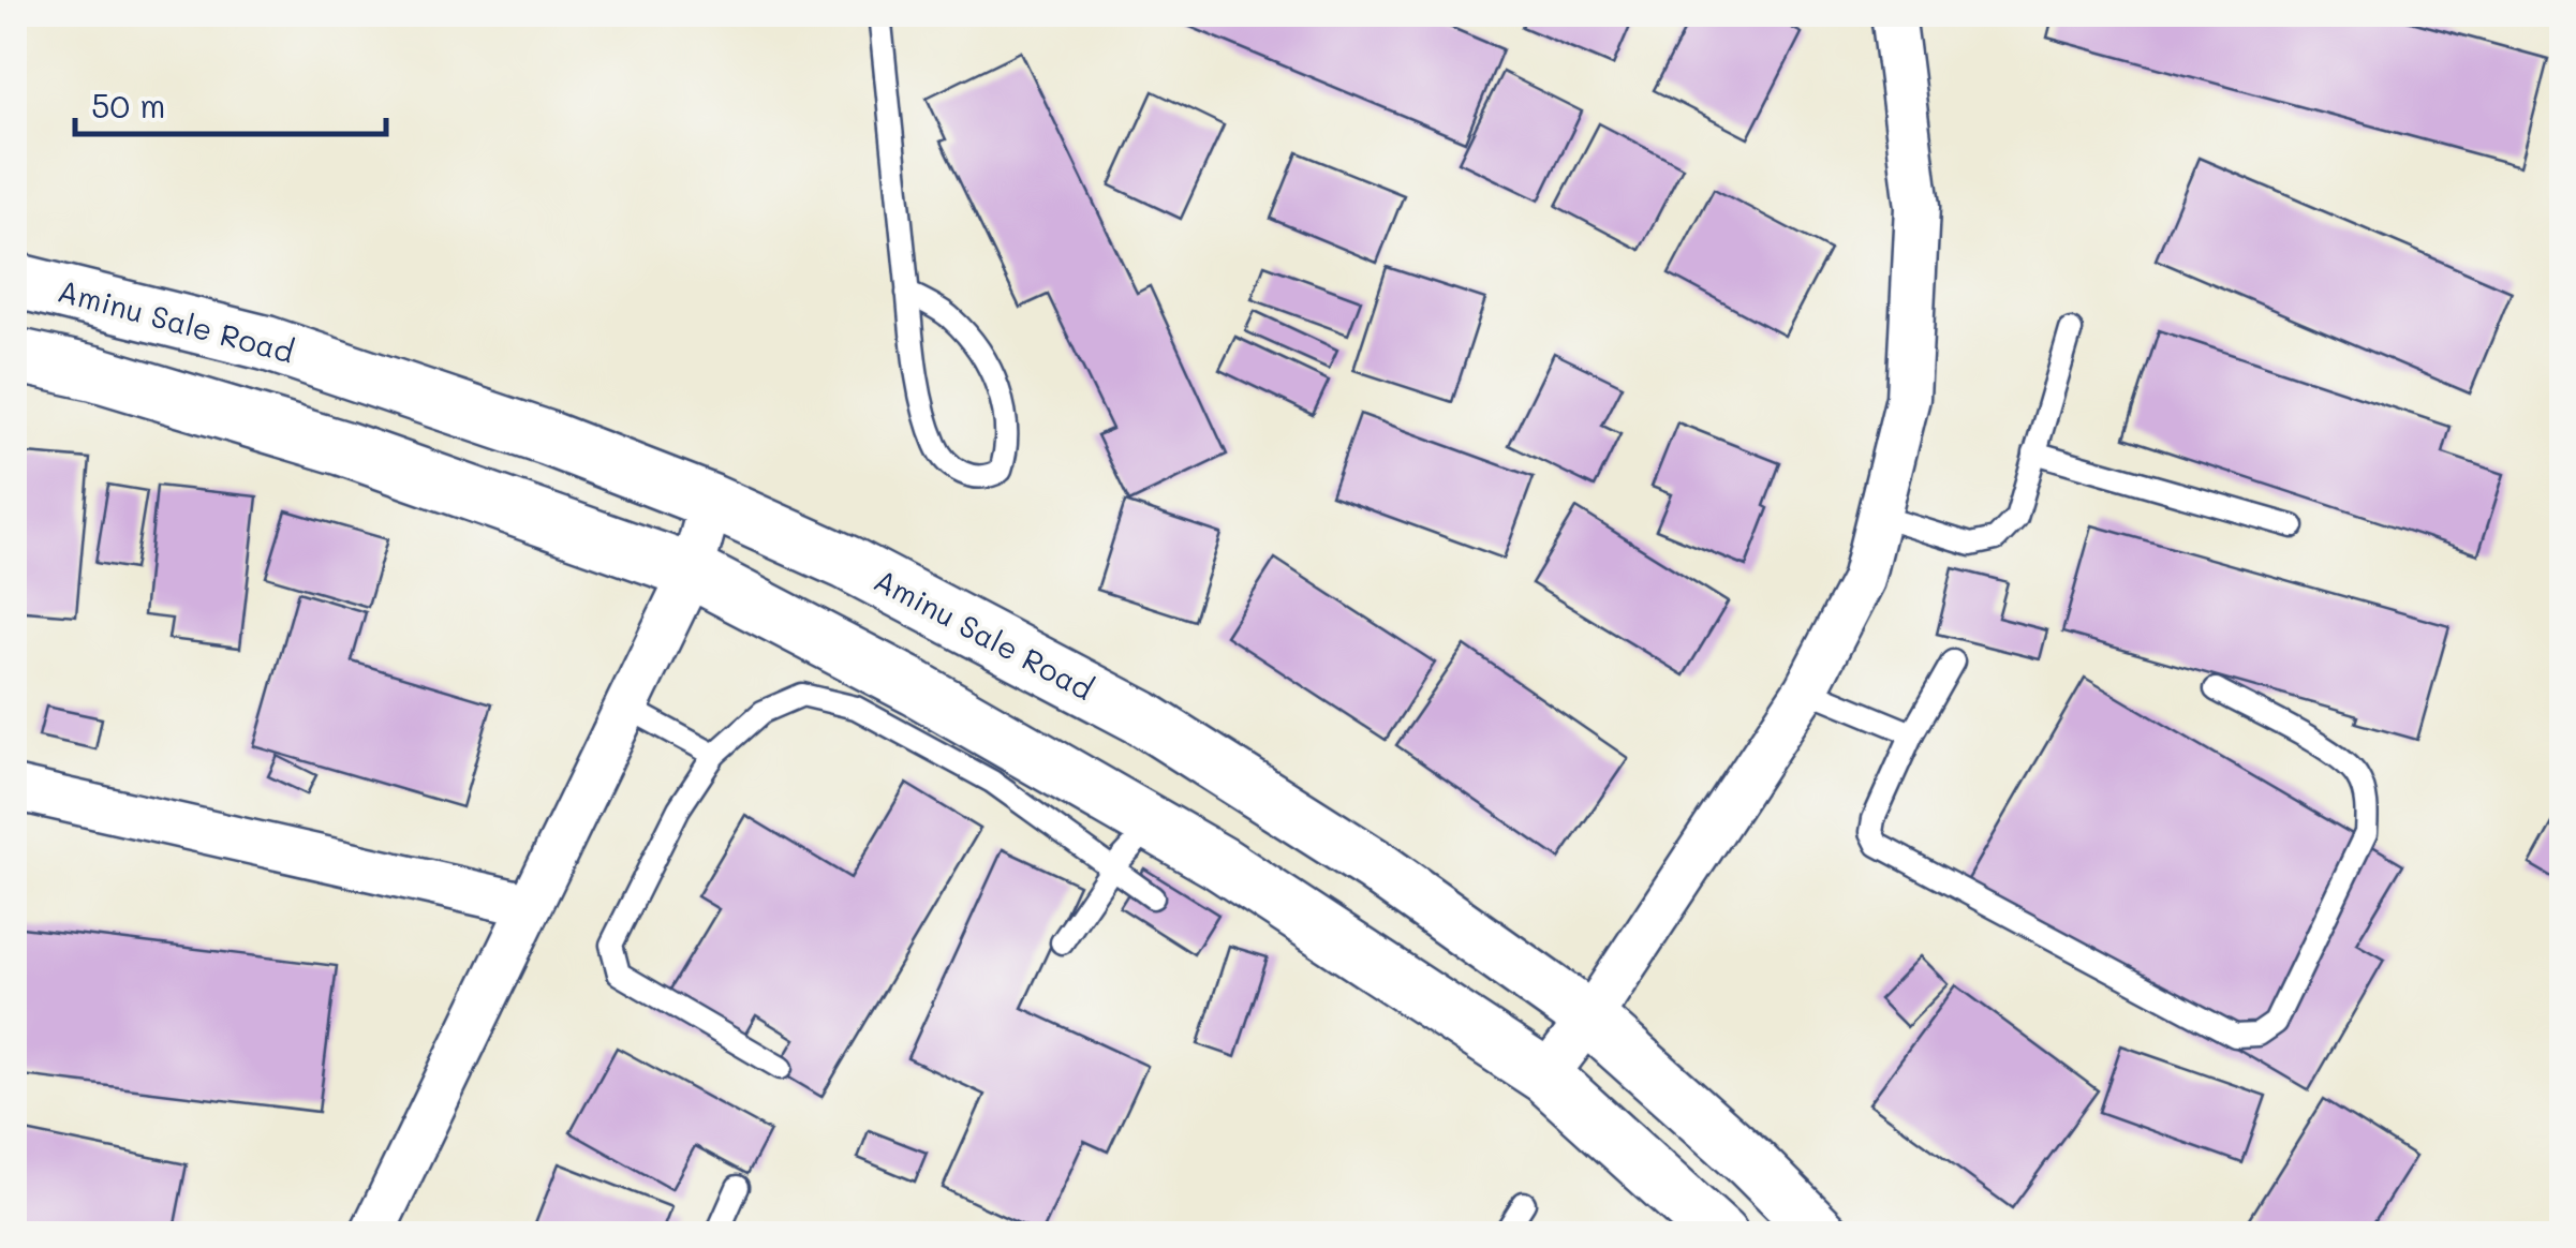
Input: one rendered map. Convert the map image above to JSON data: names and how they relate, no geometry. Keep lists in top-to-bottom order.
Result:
{
  "streets": {
    "street": ["Aminu Sale Road"]
  },
  "scale_bar": "50 m"
}
